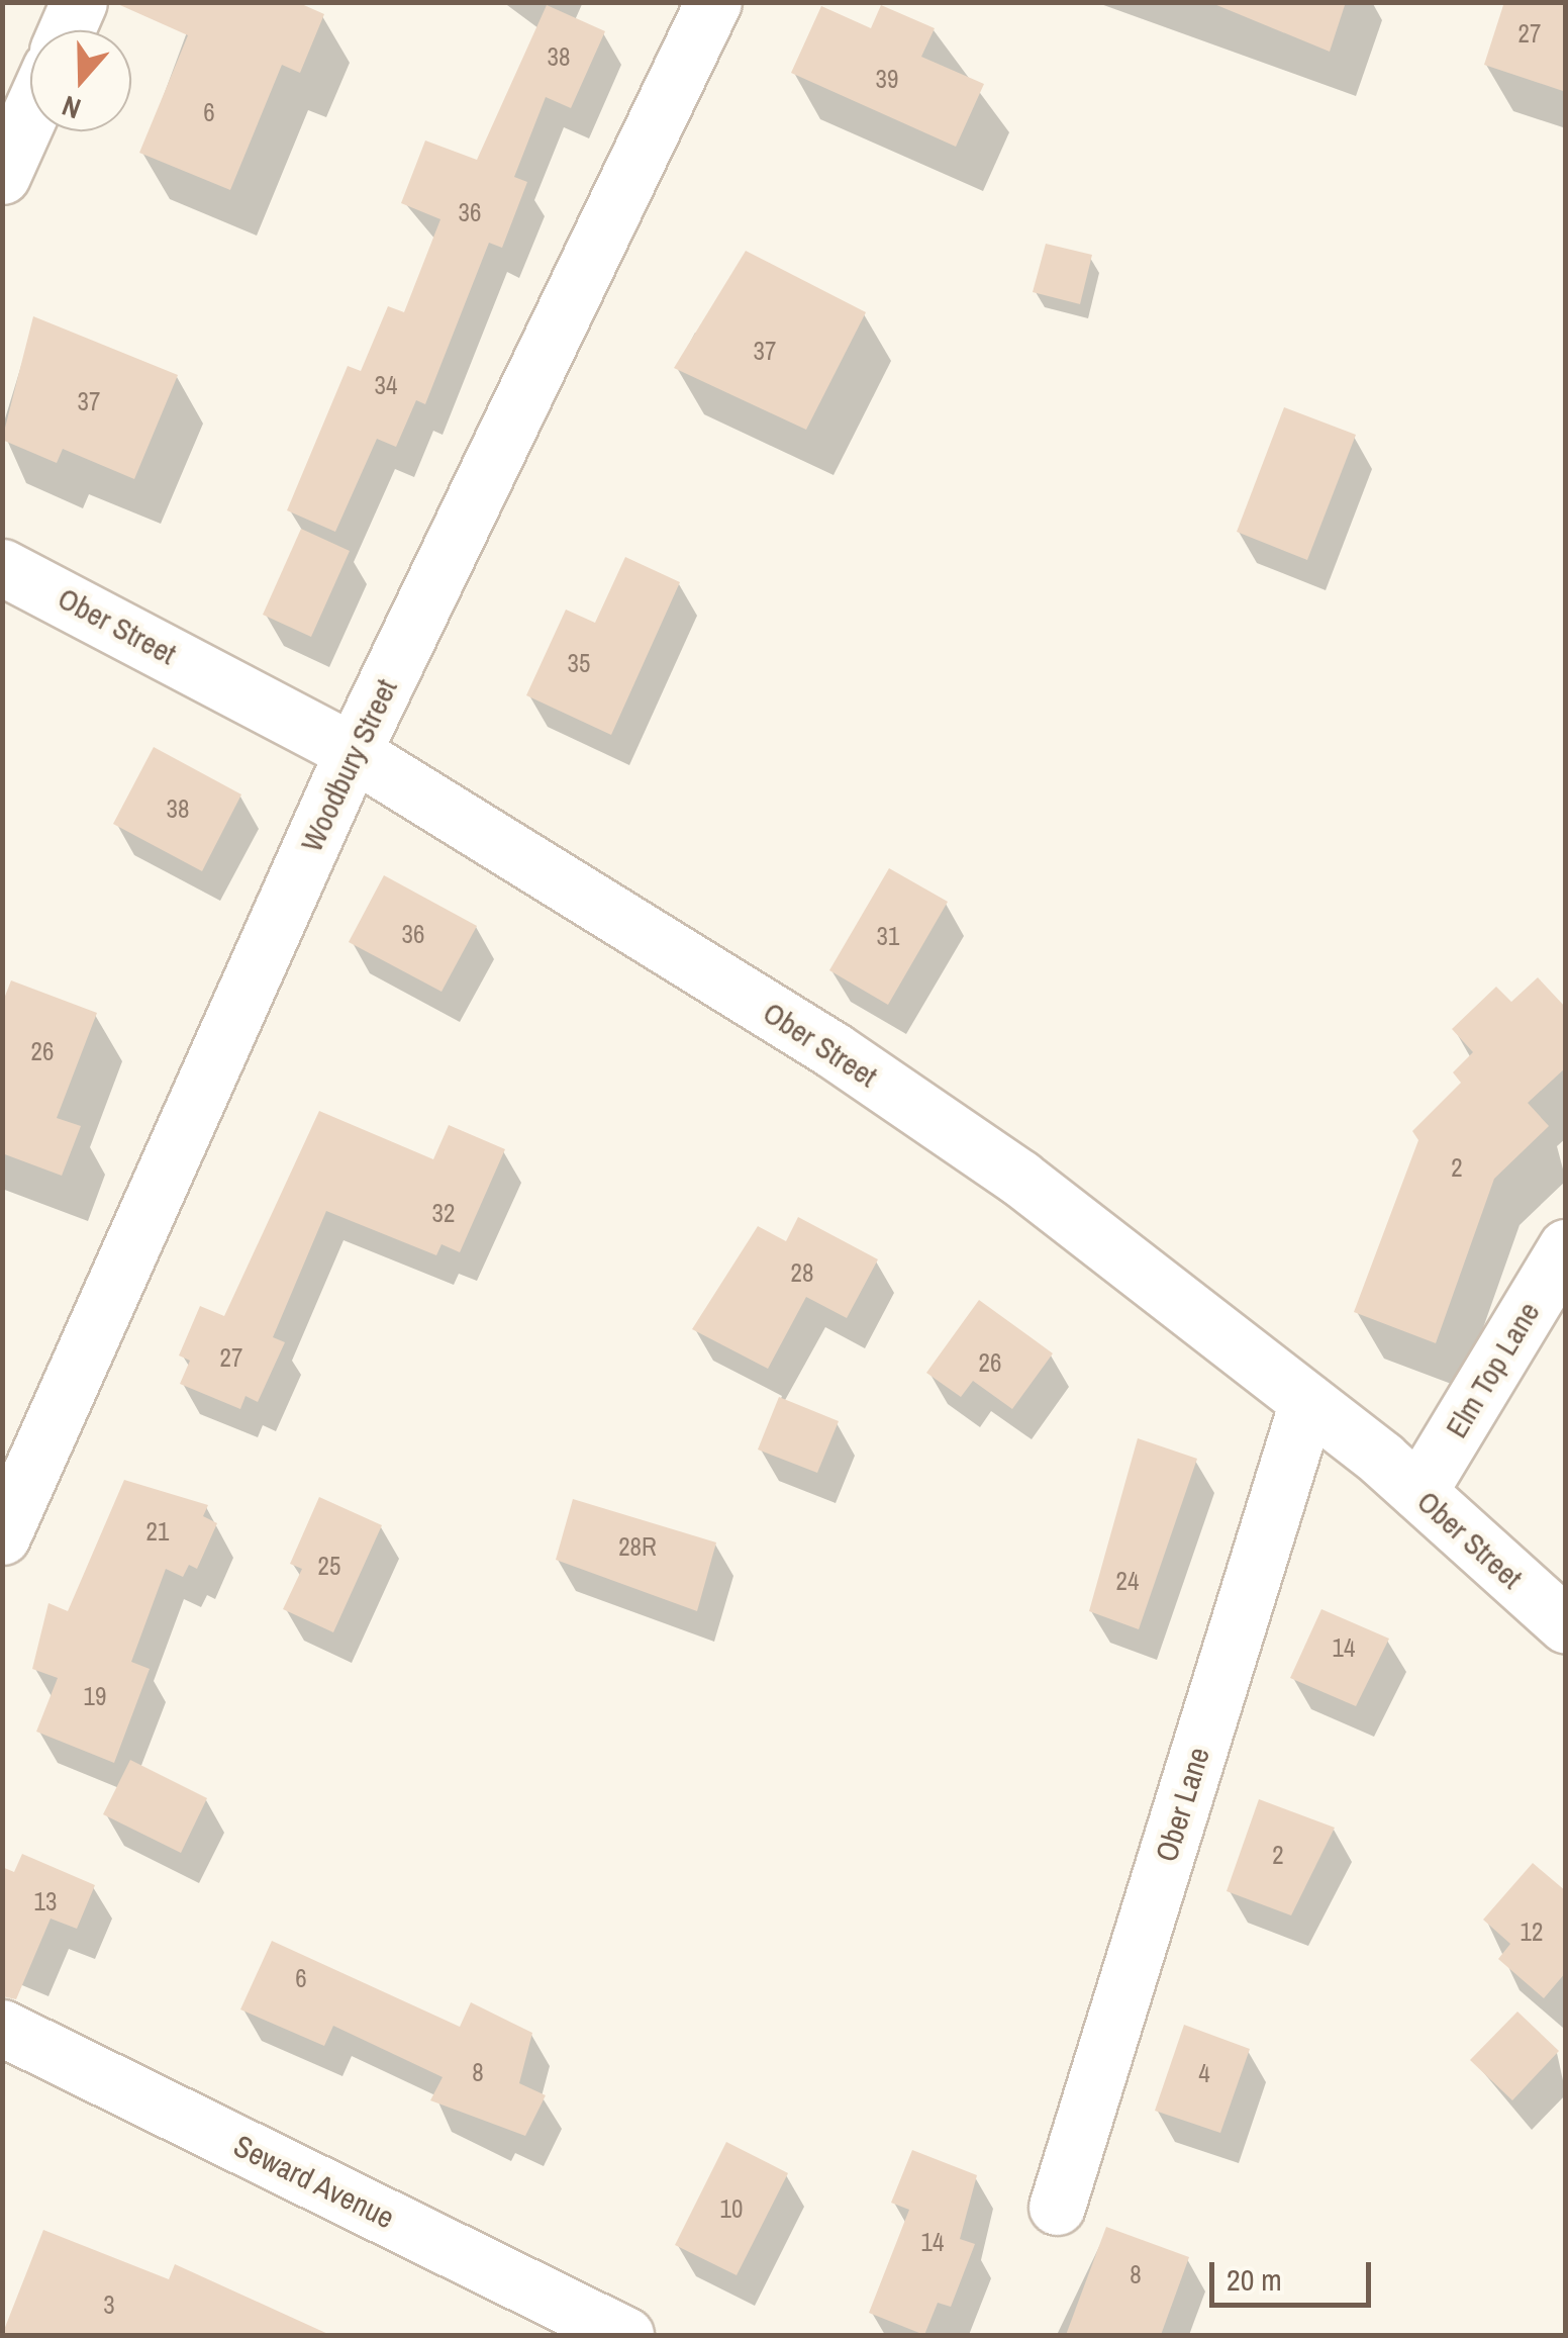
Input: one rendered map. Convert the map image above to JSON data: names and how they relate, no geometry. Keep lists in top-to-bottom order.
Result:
{
  "streets": {
    "street": [
      "Ober Street",
      "Woodbury Street",
      "Elm Top Lane",
      "Ober Lane",
      "Seward Avenue"
    ]
  },
  "crossings": [
    ["Ober Street", "Woodbury Street"],
    ["Ober Street", "Elm Top Lane"],
    ["Ober Street", "Ober Lane"]
  ],
  "house_numbers": [
    "27",
    "38",
    "39",
    "6",
    "36",
    "37",
    "34",
    "37",
    "35",
    "38",
    "36",
    "31",
    "26",
    "2",
    "32",
    "28",
    "27",
    "26",
    "21",
    "28R",
    "25",
    "24",
    "14",
    "19",
    "2",
    "13",
    "12",
    "6",
    "8",
    "4",
    "10",
    "14",
    "8",
    "3"
  ],
  "scale_bar": "20 m",
  "north": "bottom"
}
